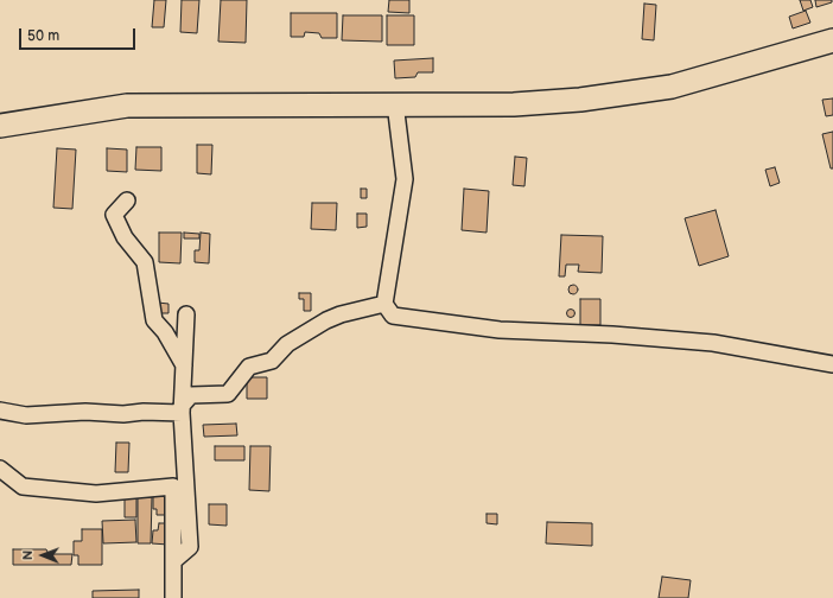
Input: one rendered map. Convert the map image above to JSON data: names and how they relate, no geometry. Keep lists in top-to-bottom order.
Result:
{
  "scale_bar": "50 m",
  "north": "left"
}
